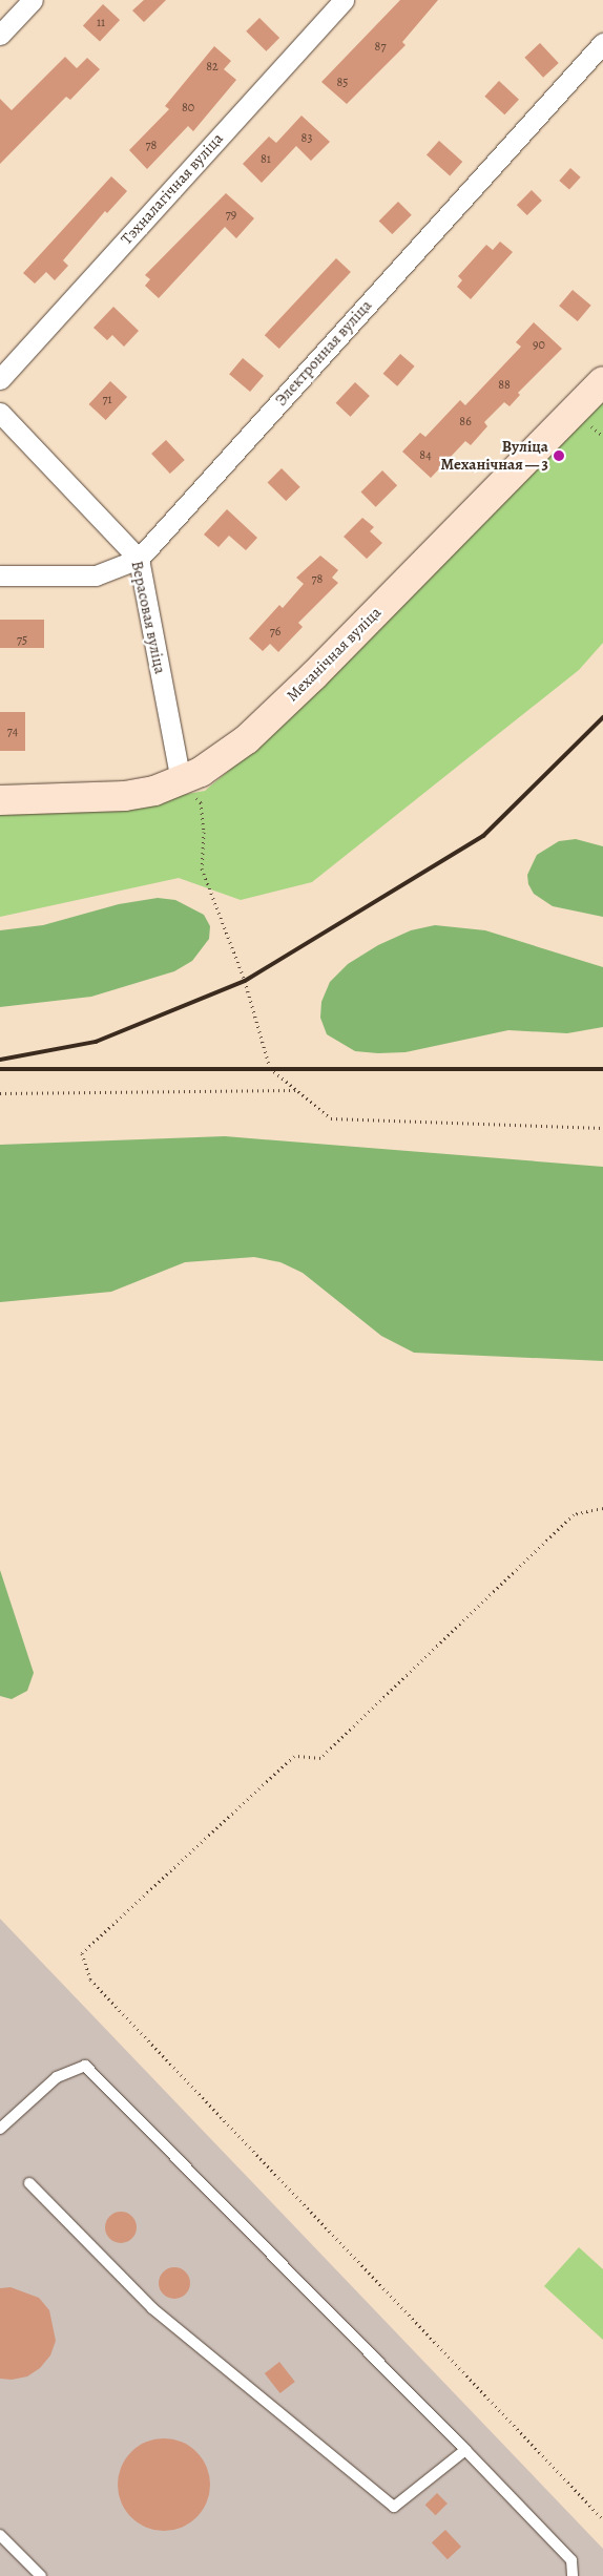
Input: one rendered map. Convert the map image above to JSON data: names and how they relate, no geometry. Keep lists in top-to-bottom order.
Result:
{
  "streets": {
    "street": [
      "Тэхналагічная вуліца",
      "Электронная вуліца",
      "Верасовая вуліца",
      "Механічная вуліца"
    ]
  },
  "crossings": [
    ["Электронная вуліца", "Верасовая вуліца"],
    ["Верасовая вуліца", "Механічная вуліца"]
  ],
  "places": ["Вуліца Механічная — 3"],
  "house_numbers": [
    "11",
    "87",
    "82",
    "85",
    "80",
    "83",
    "78",
    "81",
    "79",
    "90",
    "88",
    "71",
    "86",
    "84",
    "78",
    "76",
    "75",
    "74"
  ]
}
